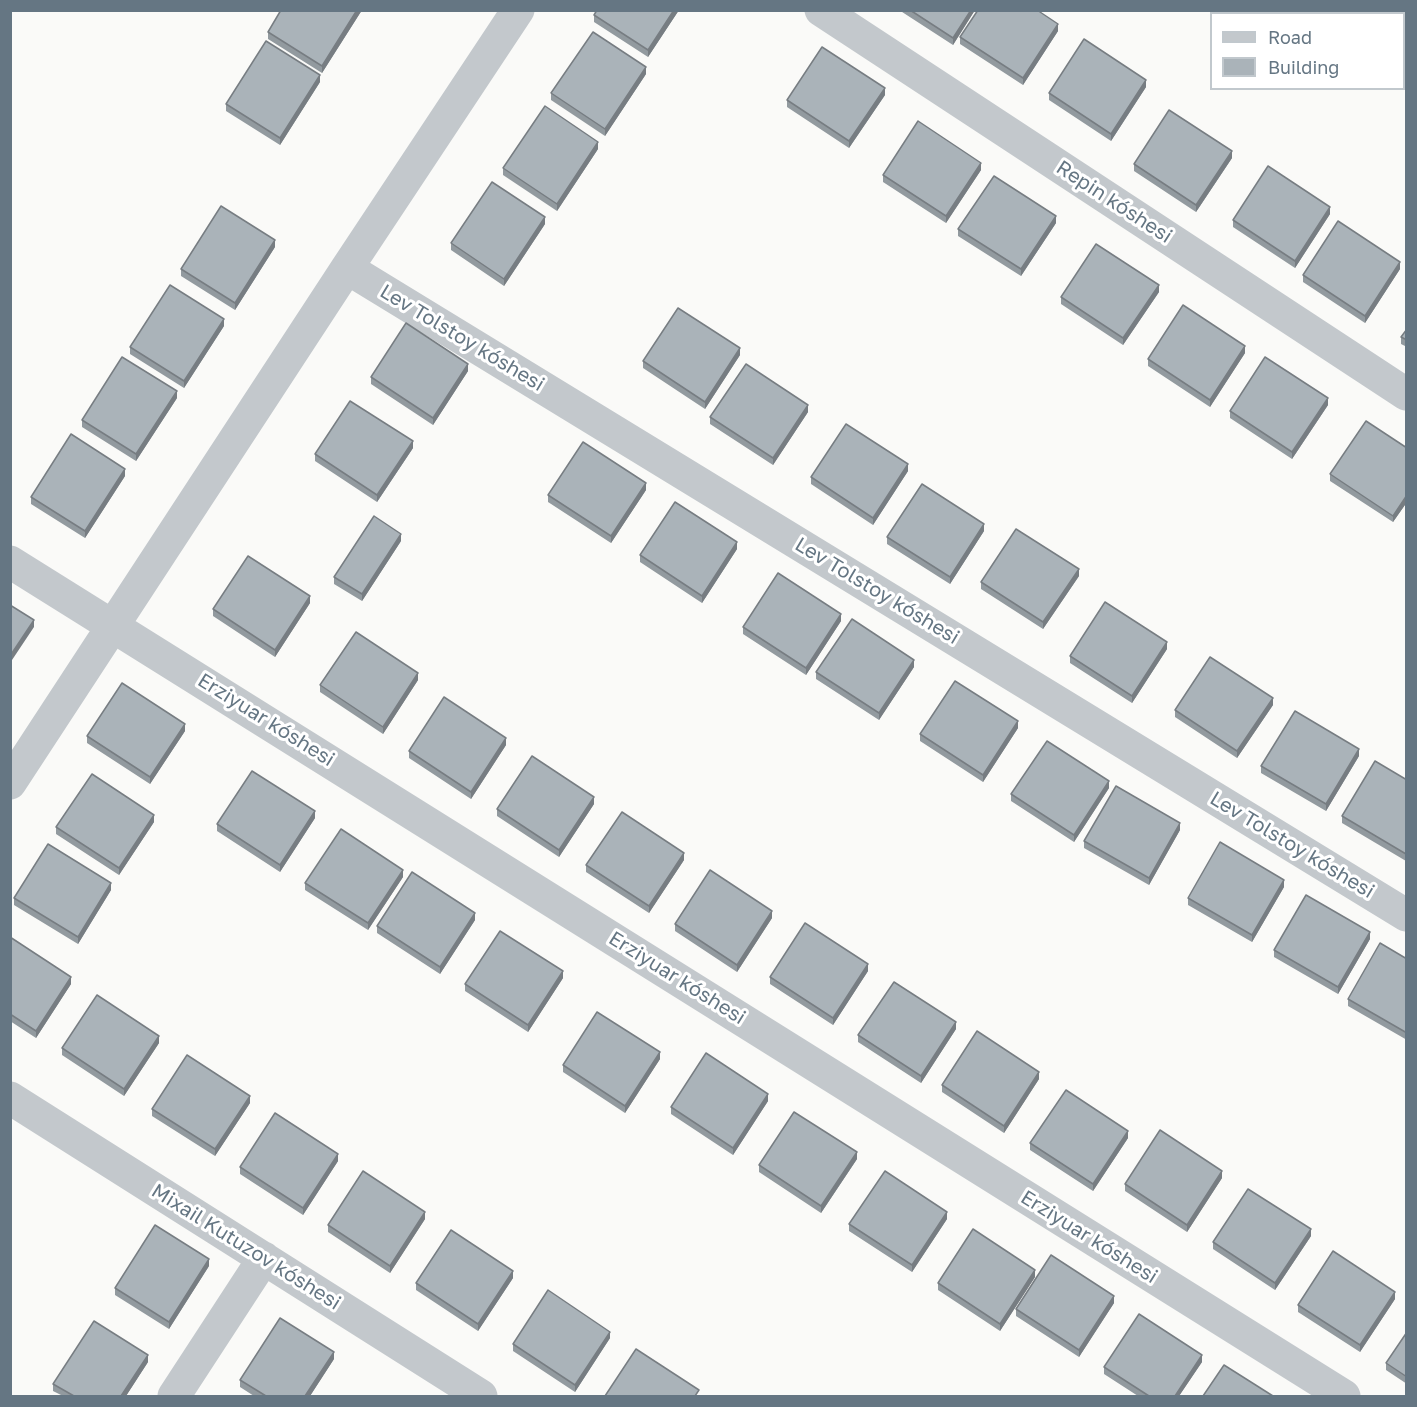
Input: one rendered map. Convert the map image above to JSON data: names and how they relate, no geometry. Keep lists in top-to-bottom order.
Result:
{
  "streets": {
    "street": [
      "Repin kóshesi",
      "Lev Tolstoy kóshesi",
      "Erziyuar kóshesi",
      "Mixail Kutuzov kóshesi"
    ]
  },
  "legend": ["Road", "Building"]
}
